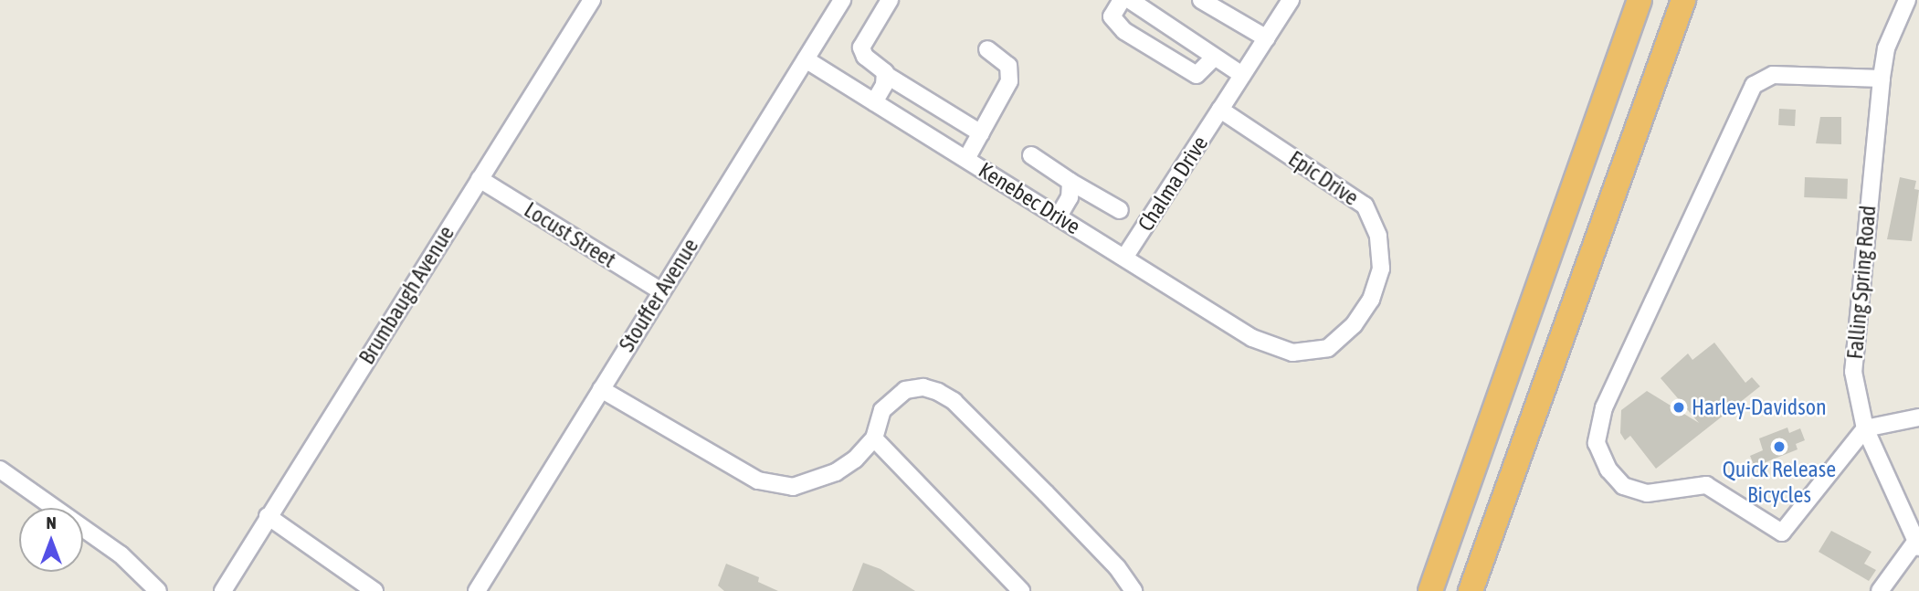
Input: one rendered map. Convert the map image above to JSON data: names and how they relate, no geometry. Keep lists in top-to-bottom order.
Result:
{
  "streets": {
    "street": [
      "Epic Drive",
      "Chalma Drive",
      "Kenebec Drive",
      "Locust Street",
      "Falling Spring Road",
      "Brumbaugh Avenue",
      "Stouffer Avenue"
    ]
  },
  "crossings": [
    ["Epic Drive", "Chalma Drive"],
    ["Epic Drive", "Kenebec Drive"],
    ["Chalma Drive", "Kenebec Drive"],
    ["Kenebec Drive", "Stouffer Avenue"],
    ["Locust Street", "Brumbaugh Avenue"],
    ["Locust Street", "Stouffer Avenue"]
  ],
  "places": ["Harley-Davidson", "Quick Release Bicycles"],
  "north": "top"
}
